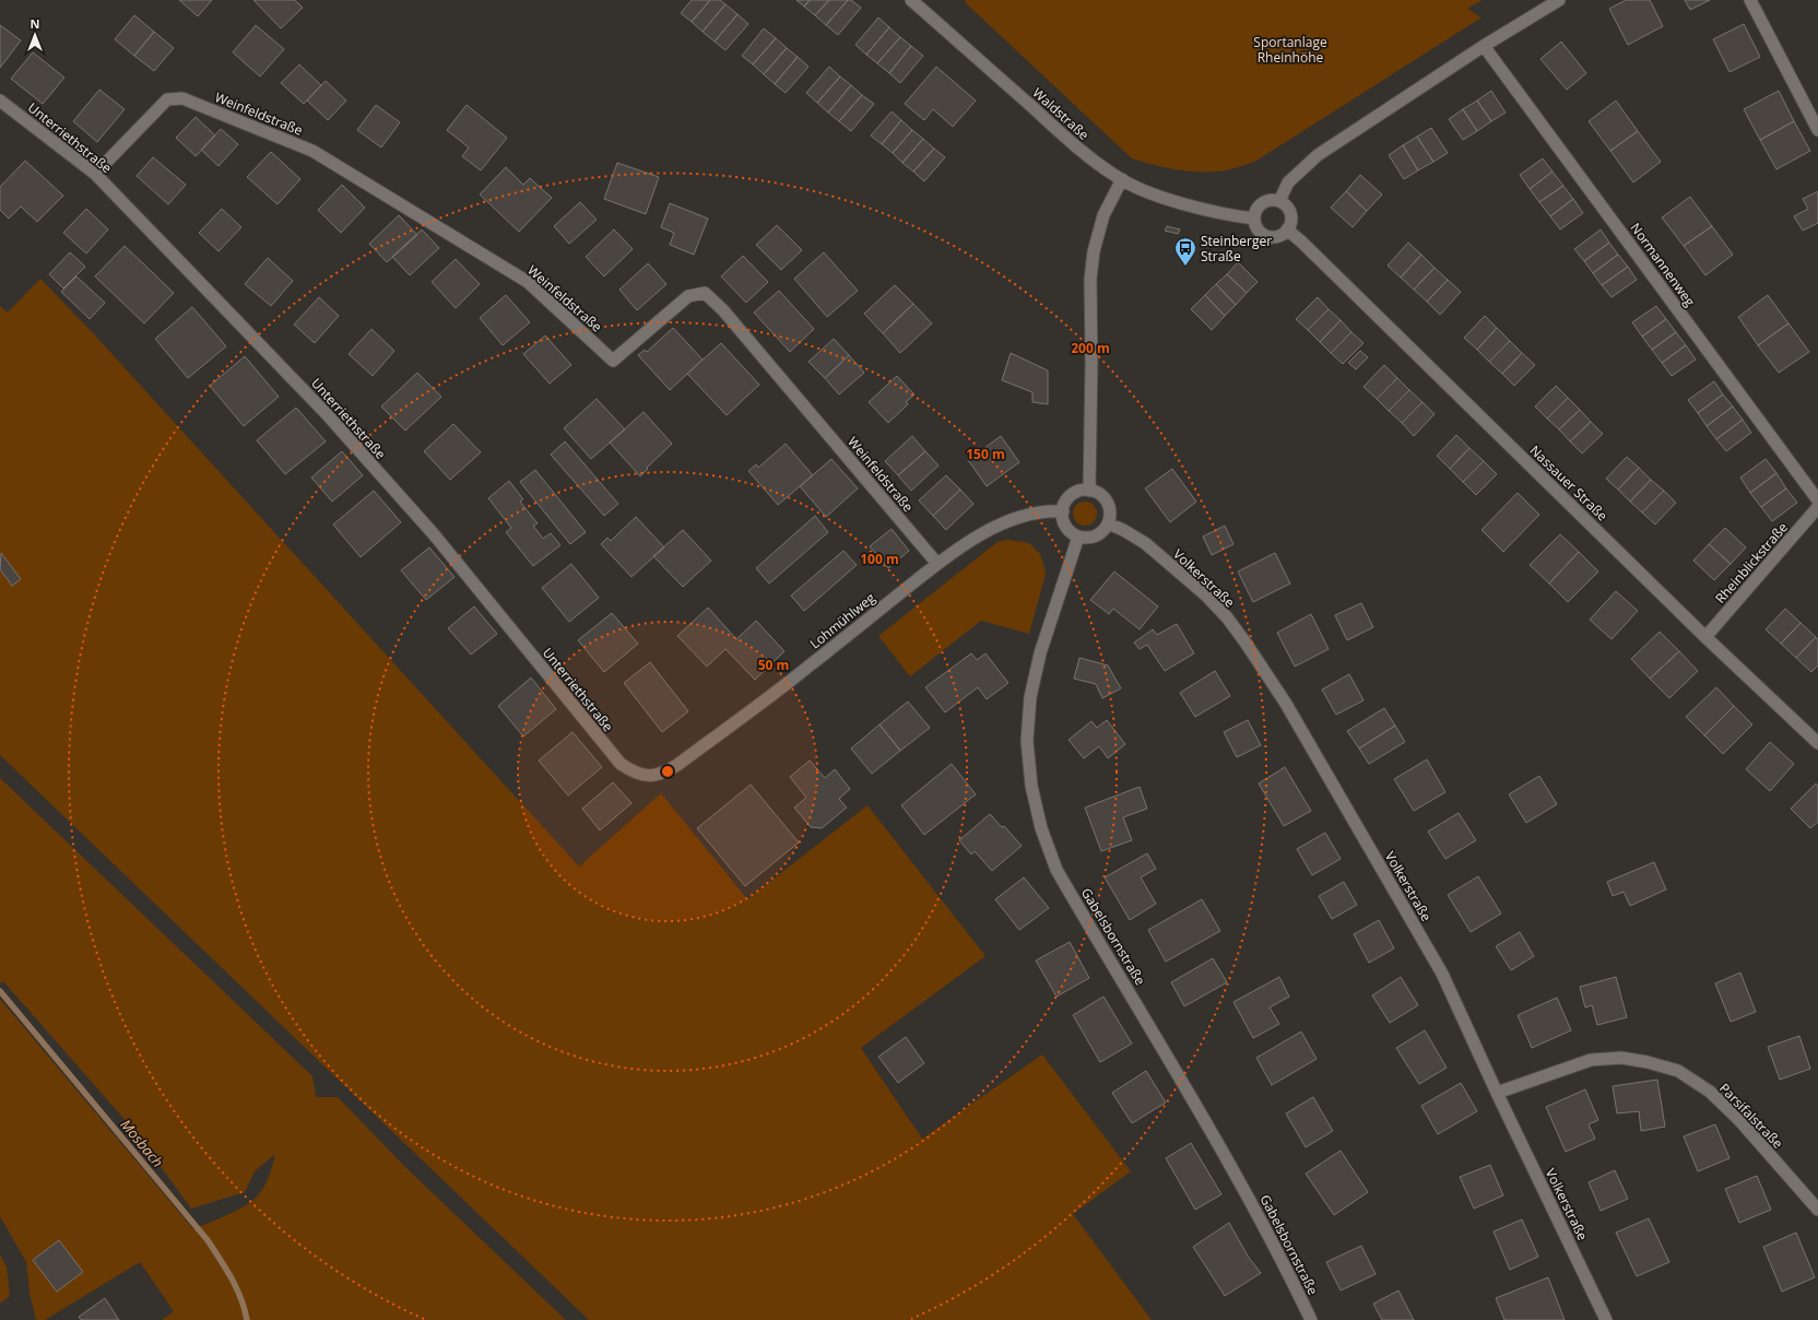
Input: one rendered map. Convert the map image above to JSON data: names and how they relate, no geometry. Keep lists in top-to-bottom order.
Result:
{
  "streets": {
    "street": [
      "Weinfeldstraße",
      "Waldstraße",
      "Unterriethstraße",
      "Normannenweg",
      "Nassauer Straße",
      "Rheinblickstraße",
      "Volkerstraße",
      "Lohmühlweg",
      "Gabelsbornstraße",
      "Parsifalstraße"
    ]
  },
  "crossings": [
    ["Weinfeldstraße", "Unterriethstraße"],
    ["Weinfeldstraße", "Lohmühlweg"],
    ["Waldstraße", "Nassauer Straße"],
    ["Unterriethstraße", "Lohmühlweg"],
    ["Nassauer Straße", "Rheinblickstraße"],
    ["Volkerstraße", "Lohmühlweg"],
    ["Volkerstraße", "Gabelsbornstraße"],
    ["Volkerstraße", "Parsifalstraße"],
    ["Lohmühlweg", "Gabelsbornstraße"]
  ],
  "water": ["Mosbach"],
  "parks": ["Sportanlage Rheinhöhe"],
  "places": {
    "bus stop": ["Steinberger Straße"]
  },
  "north": "top",
  "rings": [
    "200 m",
    "150 m",
    "100 m",
    "50 m"
  ]
}
